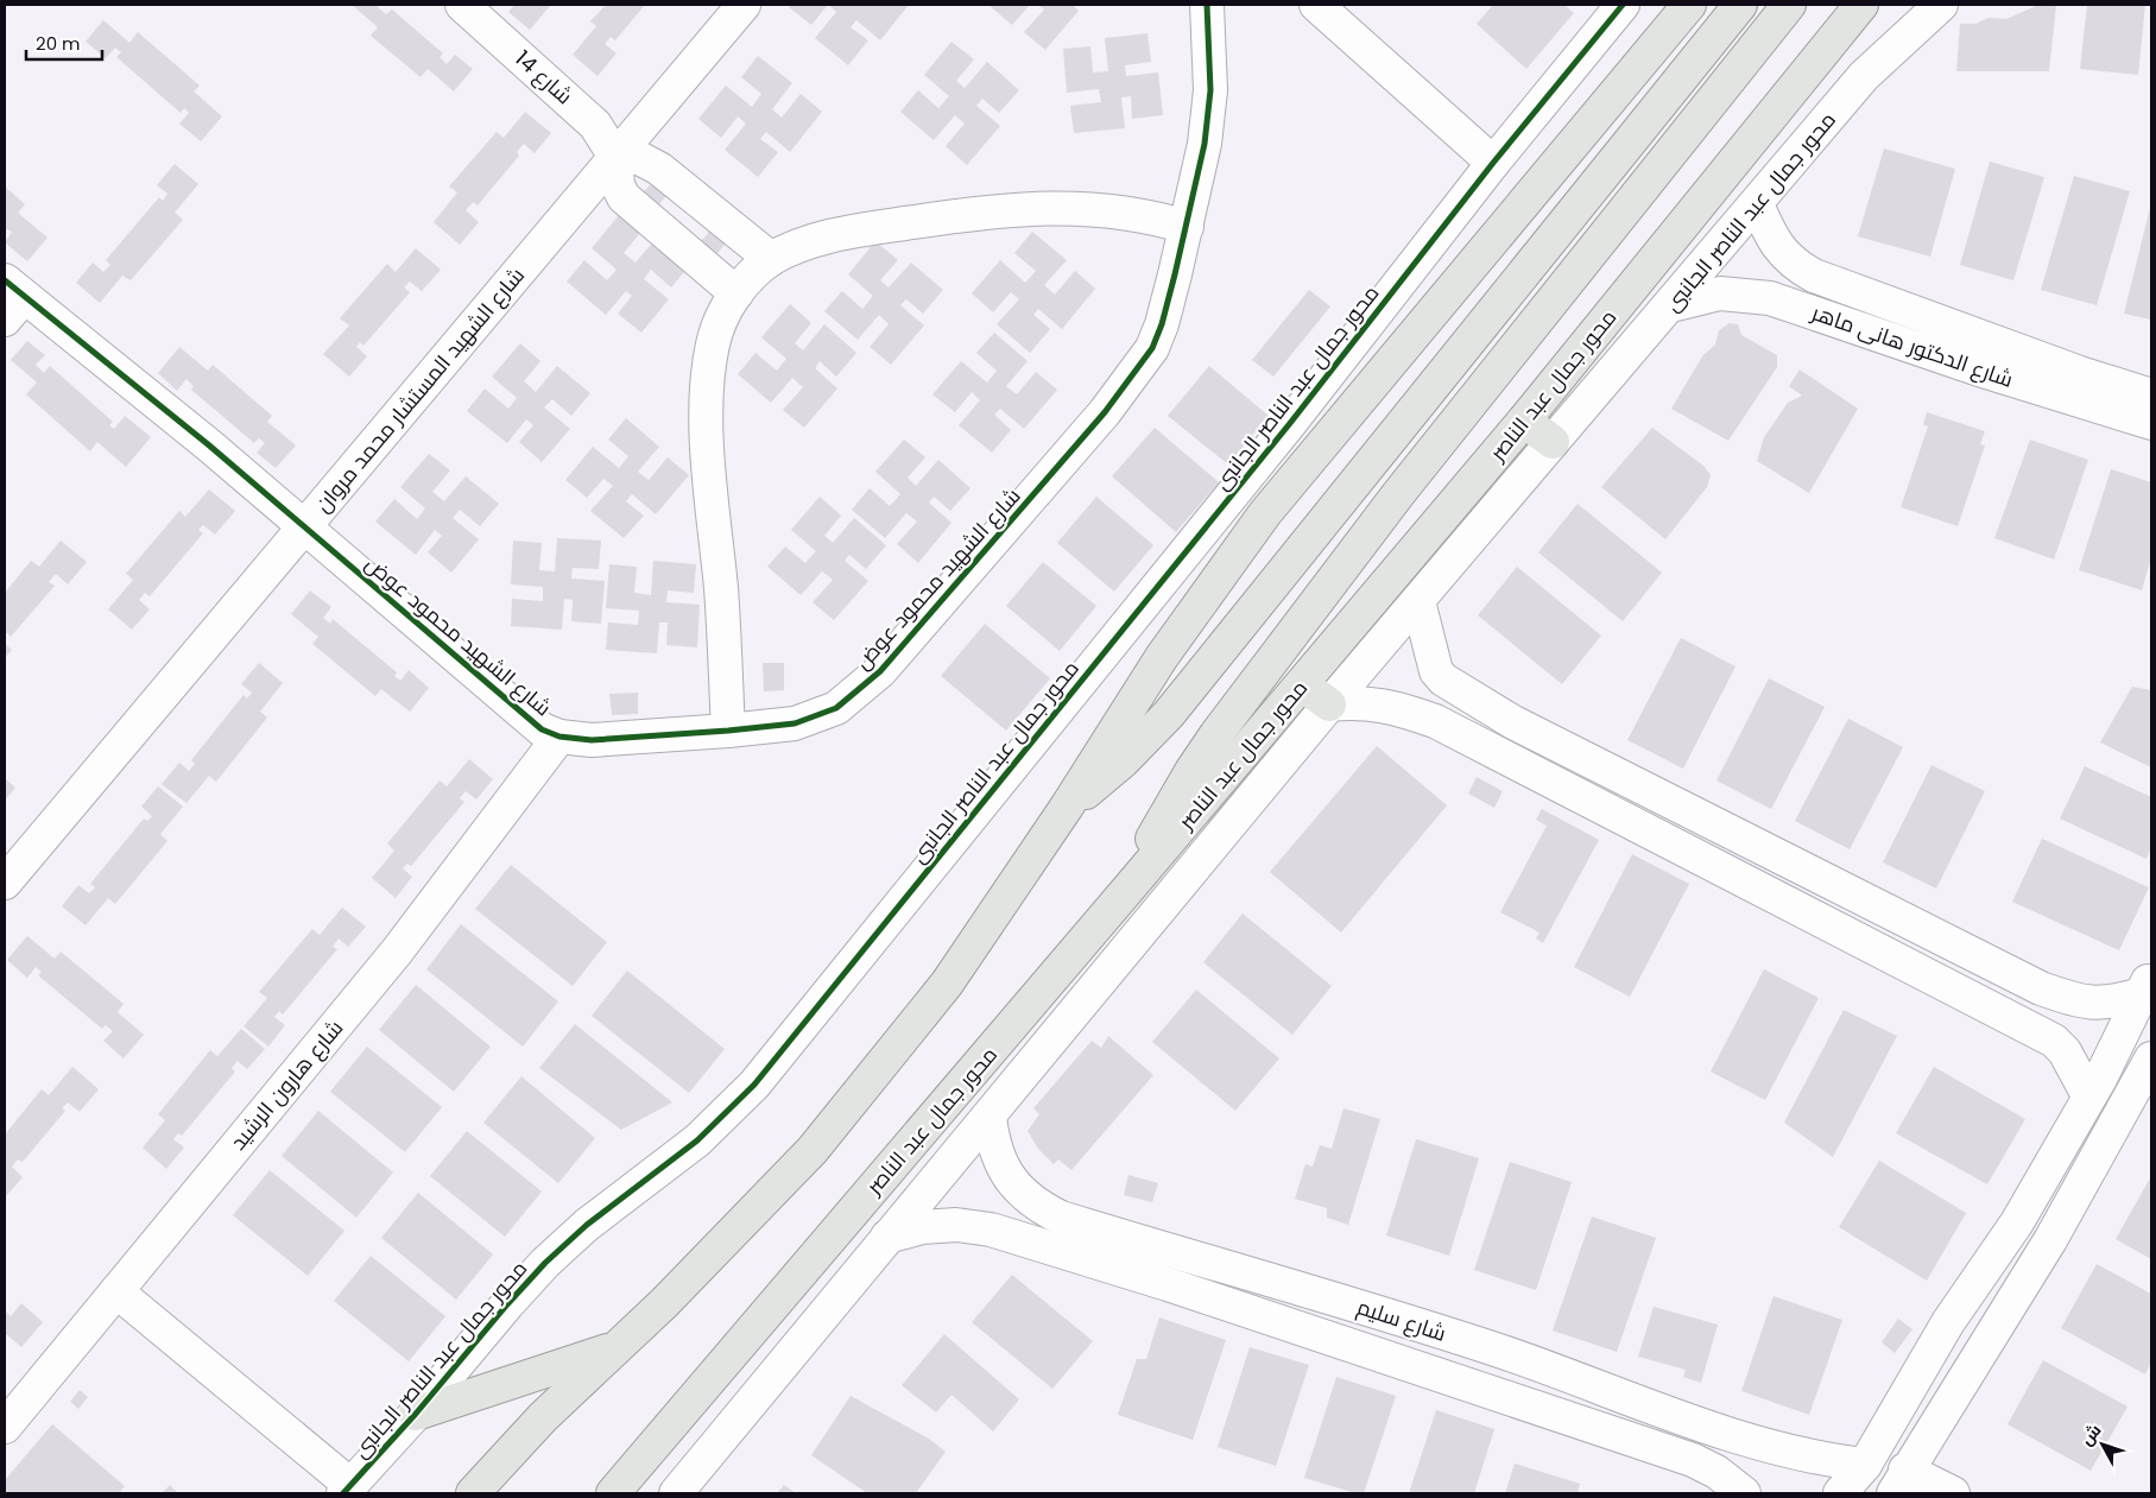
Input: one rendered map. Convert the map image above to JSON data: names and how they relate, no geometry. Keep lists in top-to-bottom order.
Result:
{
  "streets": {
    "main road": ["محور جمال عبد الناصر"],
    "street": [
      "شارع 14",
      "محور جمال عبد الناصر الجانبى",
      "شارع الدكتور هانى ماهر",
      "شارع الشهيد المستشار محمد مروان",
      "شارع الشهيد محمود عوض",
      "شارع هارون الرشيد",
      "شارع سليم"
    ]
  },
  "crossings": [
    ["شارع 14", "شارع الشهيد المستشار محمد مروان"],
    ["محور جمال عبد الناصر الجانبى", "شارع الدكتور هانى ماهر"],
    ["محور جمال عبد الناصر الجانبى", "شارع سليم"],
    ["شارع الشهيد المستشار محمد مروان", "شارع الشهيد محمود عوض"],
    ["شارع الشهيد محمود عوض", "شارع هارون الرشيد"]
  ],
  "scale_bar": "20 m",
  "north": "top left"
}
